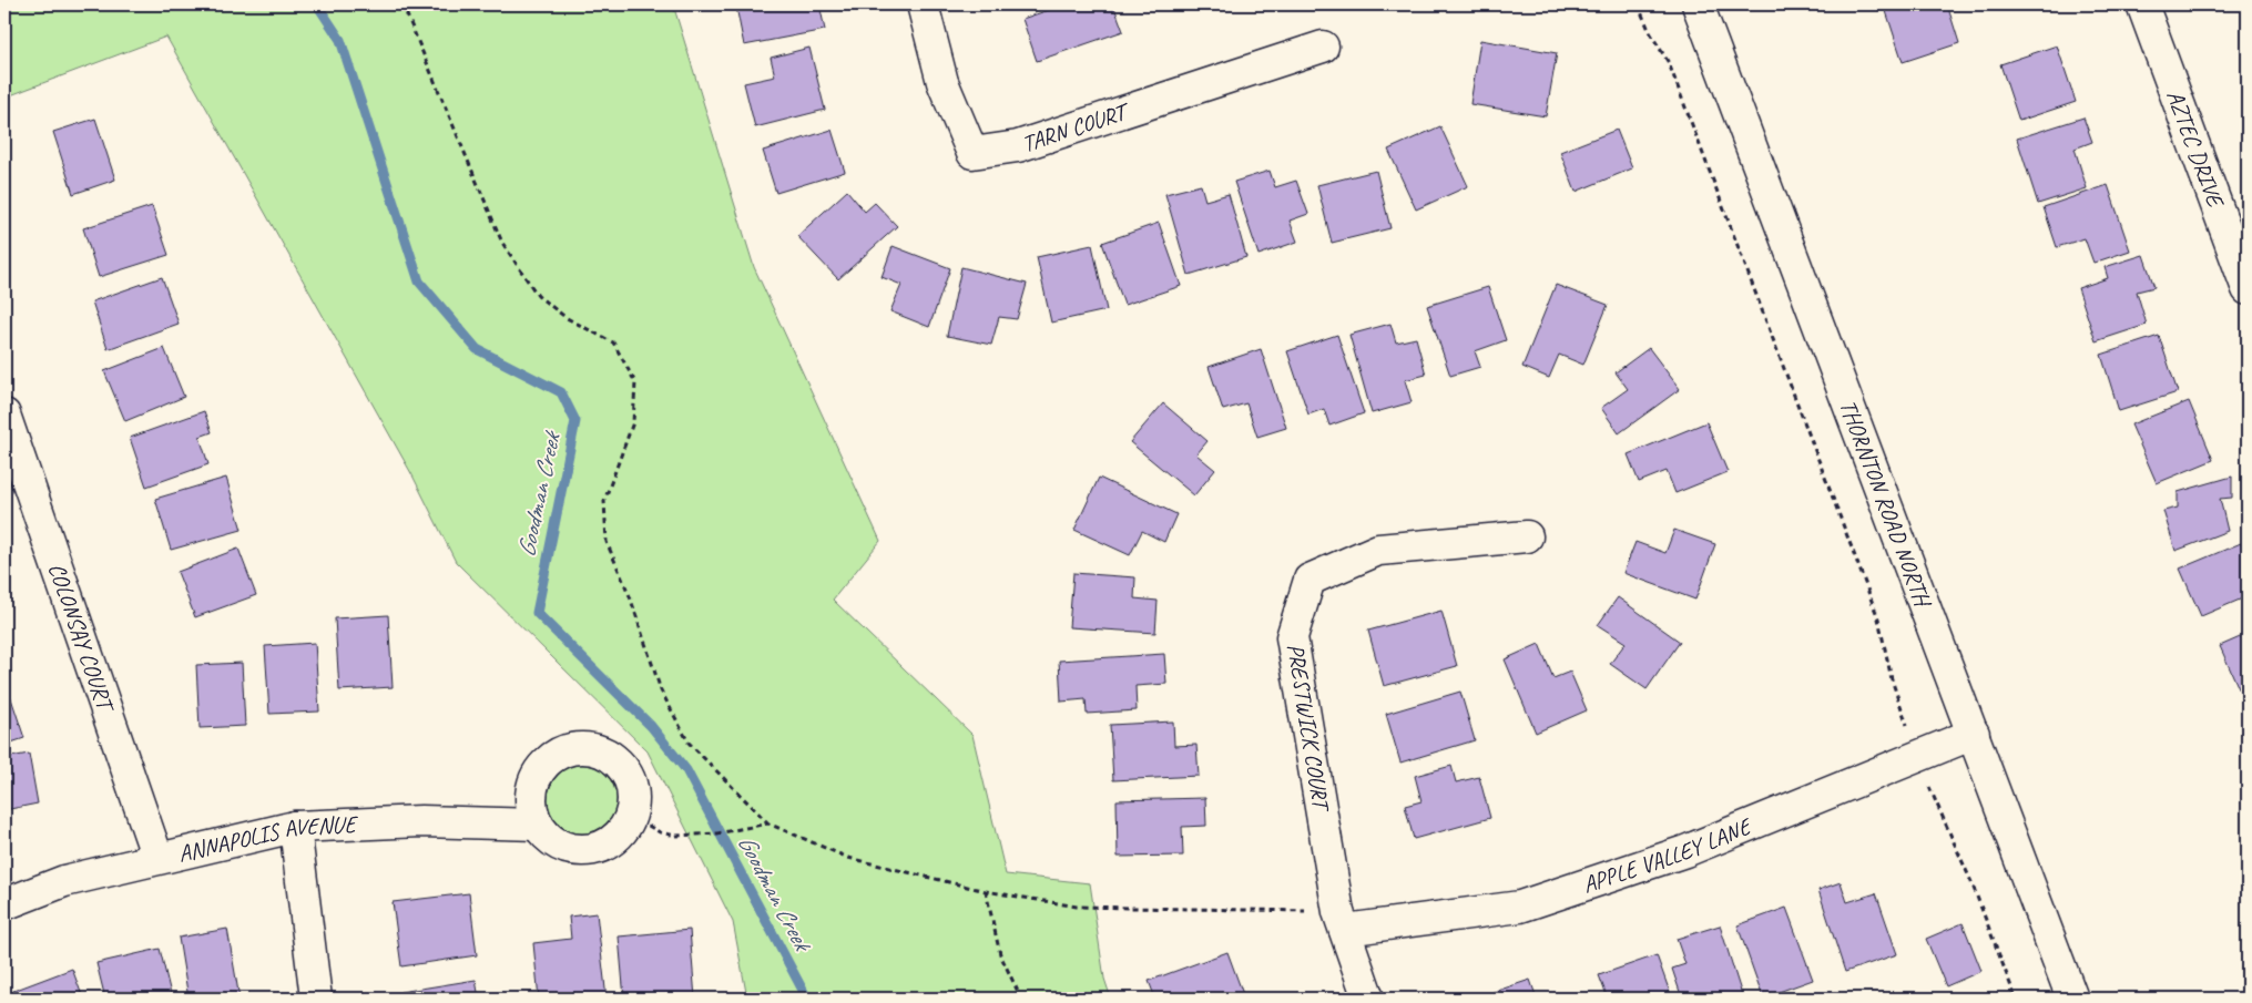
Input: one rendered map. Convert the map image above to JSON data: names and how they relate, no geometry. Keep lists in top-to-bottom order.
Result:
{
  "streets": {
    "street": [
      "TARN COURT",
      "AZTEC DRIVE",
      "THORNTON ROAD NORTH",
      "COLONSAY COURT",
      "PRESTWICK COURT",
      "ANNAPOLIS AVENUE",
      "APPLE VALLEY LANE"
    ]
  },
  "crossings": [
    ["THORNTON ROAD NORTH", "APPLE VALLEY LANE"],
    ["COLONSAY COURT", "ANNAPOLIS AVENUE"],
    ["PRESTWICK COURT", "APPLE VALLEY LANE"]
  ],
  "water": ["Goodman Creek"]
}
